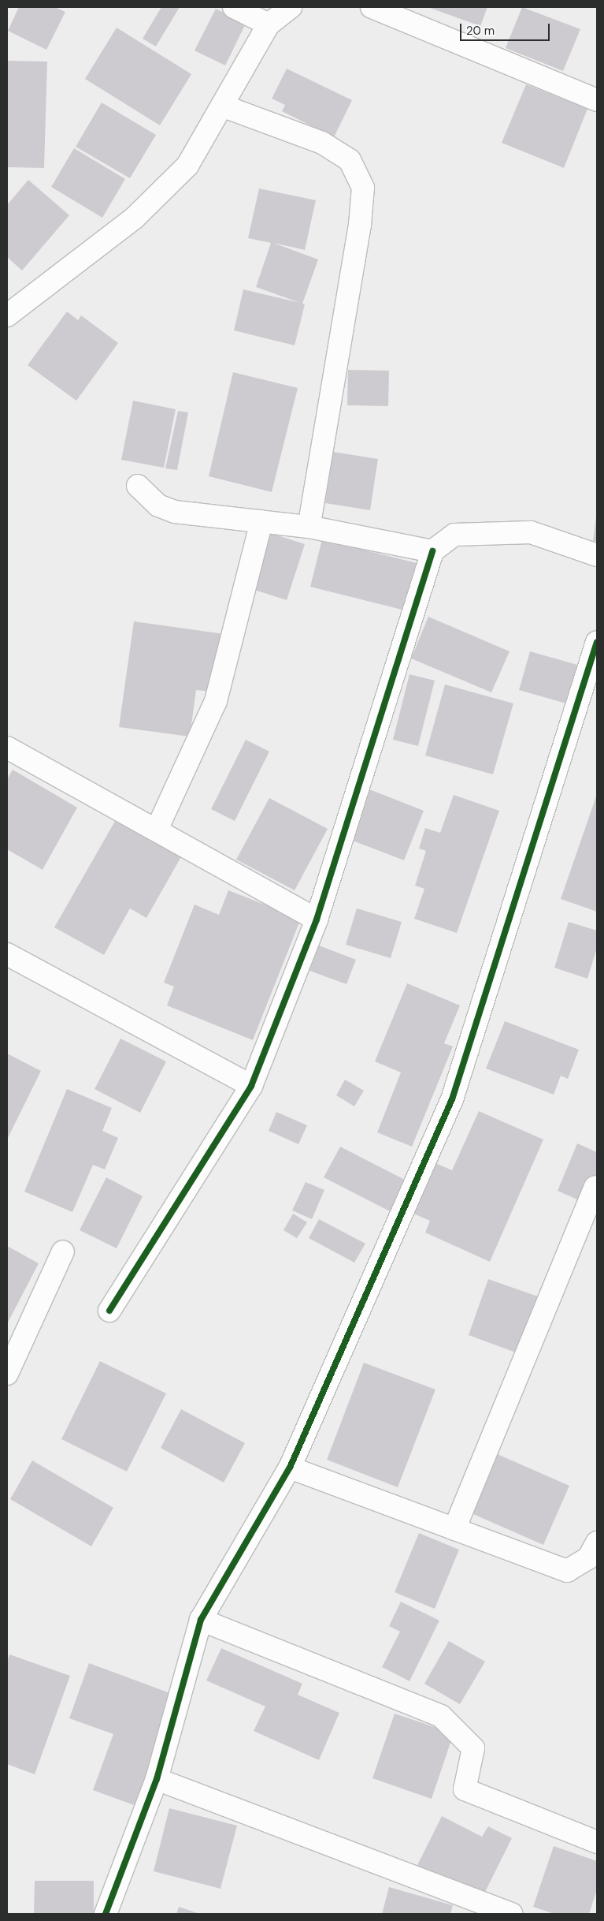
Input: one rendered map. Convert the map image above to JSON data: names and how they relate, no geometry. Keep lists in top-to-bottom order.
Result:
{
  "scale_bar": "20 m"
}
